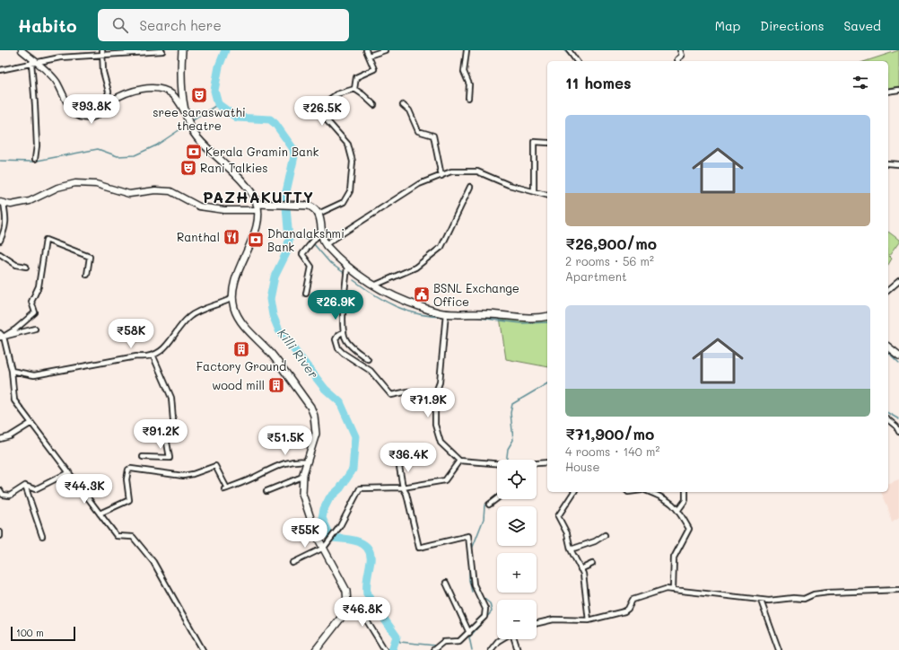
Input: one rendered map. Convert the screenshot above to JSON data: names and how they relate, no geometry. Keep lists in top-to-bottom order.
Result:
{
  "districts": ["PAZHAKUTTY"],
  "water": ["Killi River"],
  "places": {
    "theatre": ["sree saraswathi theatre", "Rani Talkies"],
    "bank": ["Kerala Gramin Bank", "Dhanalakshmi Bank"],
    "restaurant": ["Ranthal"],
    "public building": ["BSNL Exchange Office"],
    "building": ["Factory Ground", "wood mill"]
  },
  "scale_bar": "100 m",
  "page": {
    "header": "Habito",
    "search": "Search here",
    "nav": ["Map", "Directions", "Saved"],
    "heading": "11 homes",
    "price": [
      "₹93.8K",
      "₹26.5K",
      "₹26.9K",
      "₹58K",
      "₹71.9K",
      "₹91.2K",
      "₹51.5K",
      "₹36.4K",
      "₹44.3K",
      "₹55K",
      "₹46.8K"
    ],
    "list": [
      {
        "name": "₹26,900/mo",
        "note": "2 rooms · 56 m² · Apartment"
      },
      {
        "name": "₹71,900/mo",
        "note": "4 rooms · 140 m² · House"
      }
    ],
    "map_buttons": ["+", "−"],
    "scale": "100 m"
  }
}
